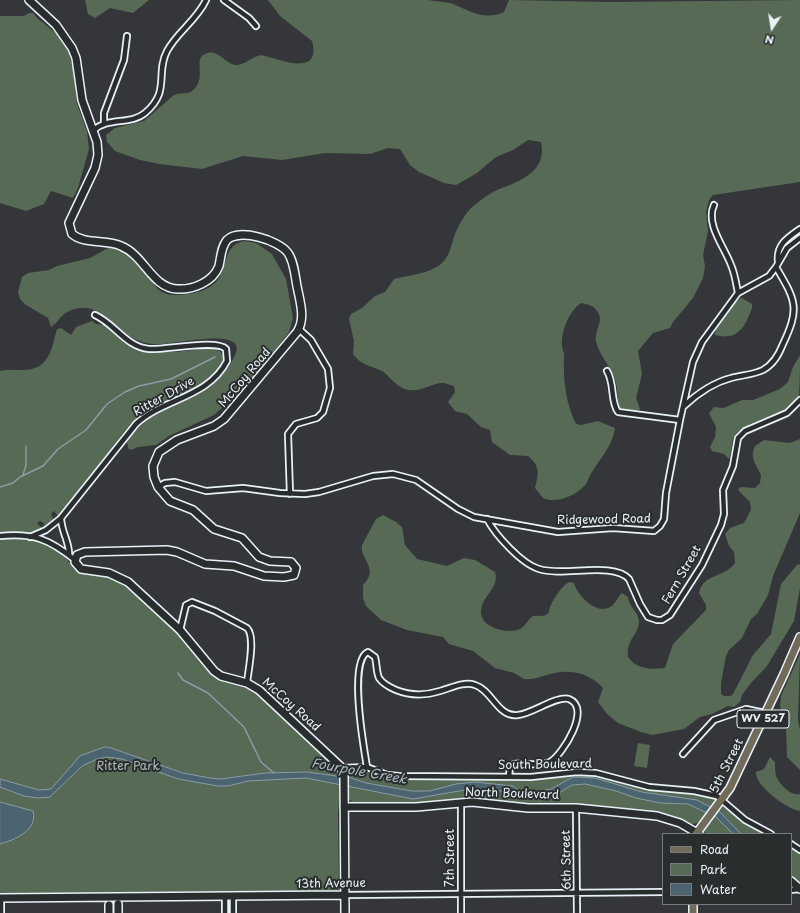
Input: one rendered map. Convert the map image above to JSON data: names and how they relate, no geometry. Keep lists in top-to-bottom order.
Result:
{
  "streets": {
    "main road": ["WV 527", "5th Street"],
    "street": [
      "McCoy Road",
      "Ritter Drive",
      "Ridgewood Road",
      "Fern Street",
      "South Boulevard",
      "North Boulevard",
      "7th Street",
      "6th Street",
      "13th Avenue"
    ]
  },
  "crossings": [
    ["McCoy Road", "Ridgewood Road"],
    ["McCoy Road", "South Boulevard"],
    ["Ridgewood Road", "Fern Street"],
    ["South Boulevard", "5th Street"],
    ["5th Street", "North Boulevard"],
    ["North Boulevard", "7th Street"],
    ["North Boulevard", "6th Street"],
    ["7th Street", "13th Avenue"],
    ["6th Street", "13th Avenue"]
  ],
  "water": ["Fourpole Creek"],
  "parks": ["Ritter Park"],
  "legend": ["Road", "Park", "Water"],
  "north": "bottom"
}
